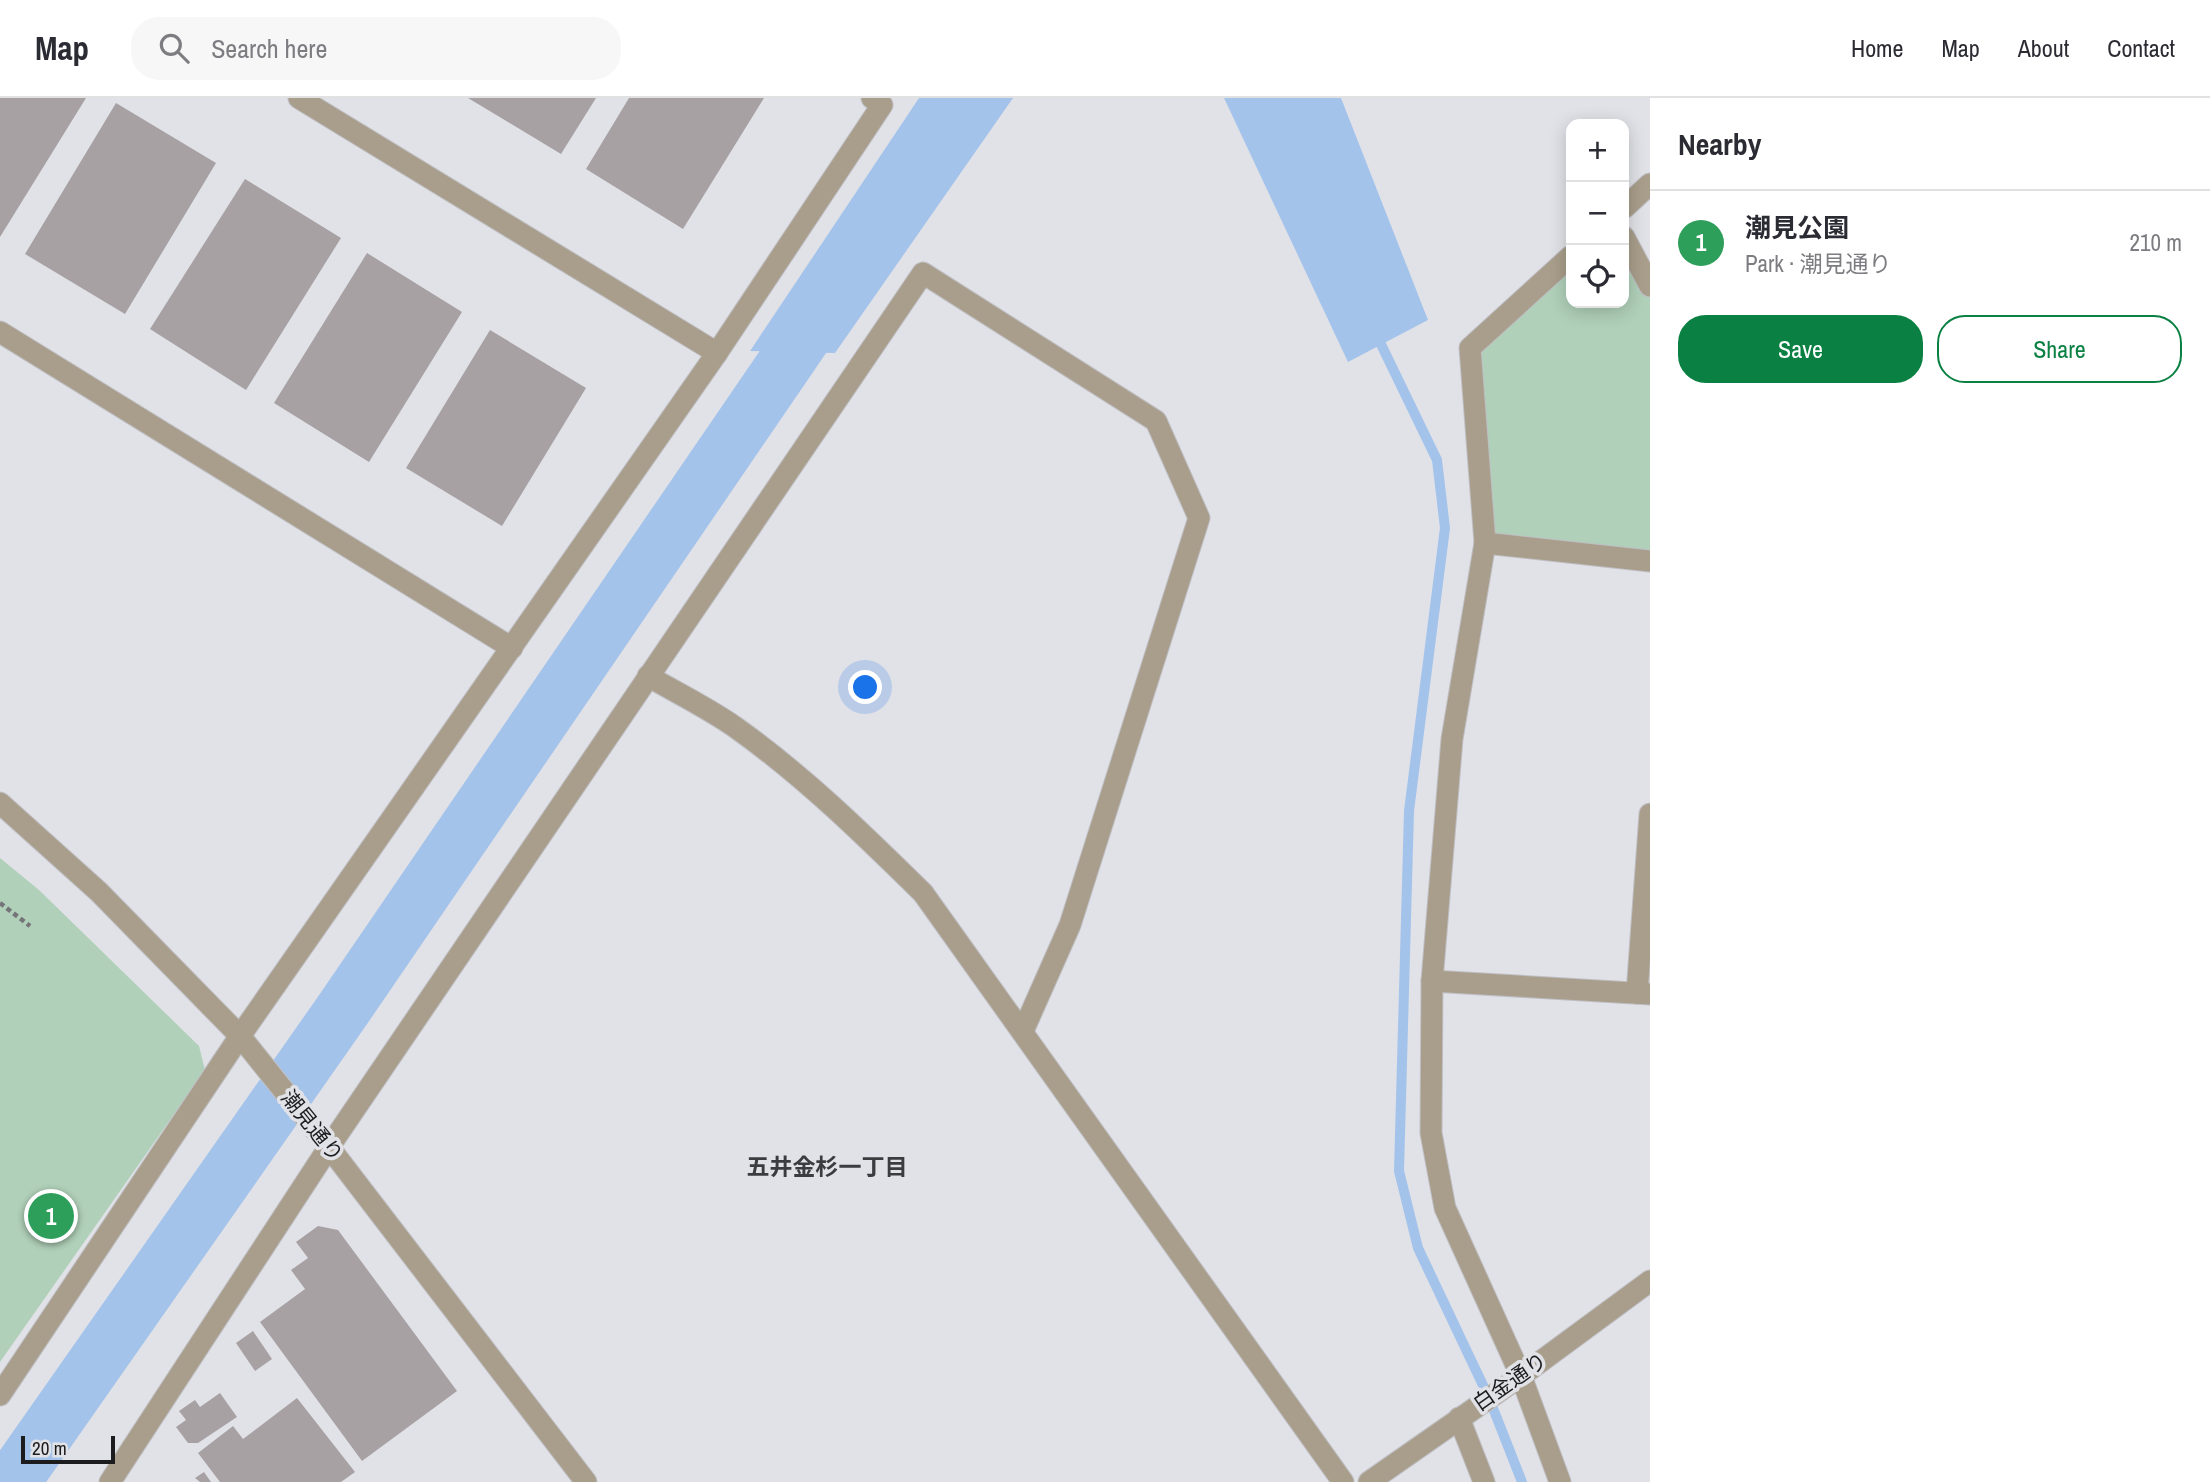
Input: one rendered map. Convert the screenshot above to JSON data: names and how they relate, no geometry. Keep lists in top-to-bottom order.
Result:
{
  "streets": {
    "street": ["潮見通り", "白金通り"]
  },
  "districts": ["五井金杉一丁目"],
  "scale_bar": "20 m",
  "page": {
    "header": "Map",
    "search": "Search here",
    "nav": [
      "Home",
      "Map",
      "About",
      "Contact"
    ],
    "heading": "Nearby",
    "map_buttons": ["+", "−"],
    "list": [
      {
        "mark": "1",
        "name": "潮見公園",
        "note": "Park · 潮見通り",
        "value": "210 m"
      }
    ],
    "buttons": ["Save", "Share"],
    "pins": "1",
    "scale": "20 m"
  }
}
